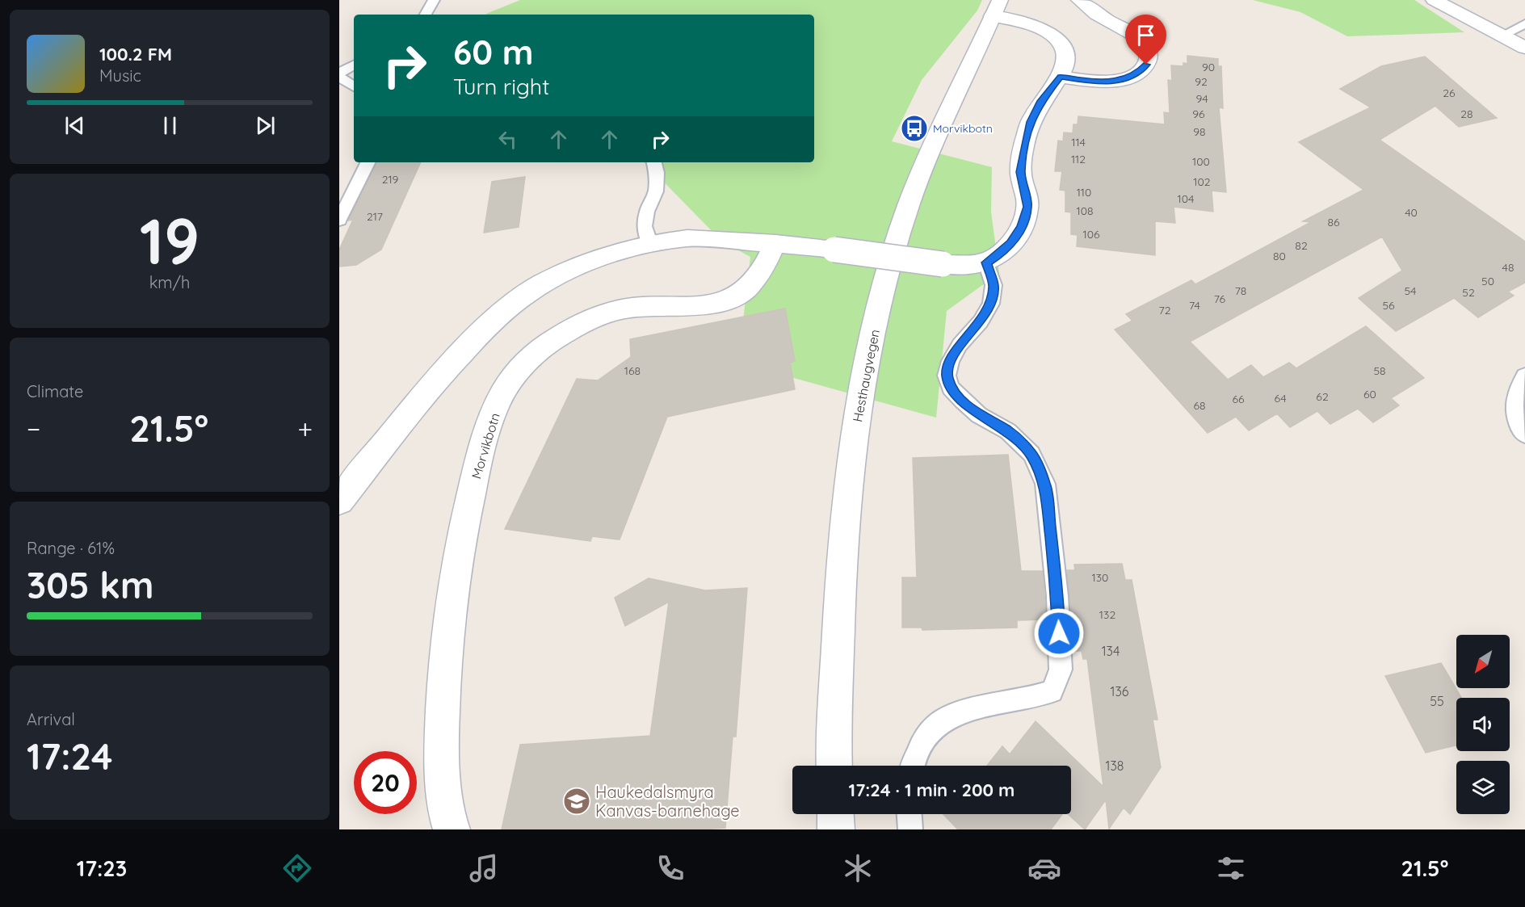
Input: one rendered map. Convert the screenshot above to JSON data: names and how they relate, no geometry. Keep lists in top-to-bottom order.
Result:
{
  "streets": {
    "street": ["Hesthaugvegen", "Morvikbotn"]
  },
  "places": {
    "bus stop": ["Morvikbotn"],
    "school or university": ["Haukedalsmyra Kanvas-barnehage"]
  },
  "house_numbers": [
    "90",
    "92",
    "26",
    "94",
    "96",
    "28",
    "98",
    "114",
    "112",
    "100",
    "219",
    "102",
    "110",
    "104",
    "108",
    "40",
    "217",
    "86",
    "106",
    "82",
    "80",
    "48",
    "50",
    "78",
    "54",
    "52",
    "76",
    "74",
    "56",
    "72",
    "168",
    "58",
    "60",
    "62",
    "64",
    "66",
    "68",
    "130",
    "132",
    "134",
    "136",
    "55",
    "138"
  ],
  "north": "bottom left",
  "page": {
    "turn": ["60 m", "Turn right"],
    "song": ["100.2 FM", "Music"],
    "tile": [
      ["19", "km/h"],
      "Climate",
      ["Range · 61%", "305 km"],
      ["Arrival", "17:24"]
    ],
    "heat": ["−", "21.5°", "+"],
    "limit": "20",
    "trip": "17:24 · 1 min · 200 m",
    "tabs": ["17:23", "21.5°"]
  }
}
